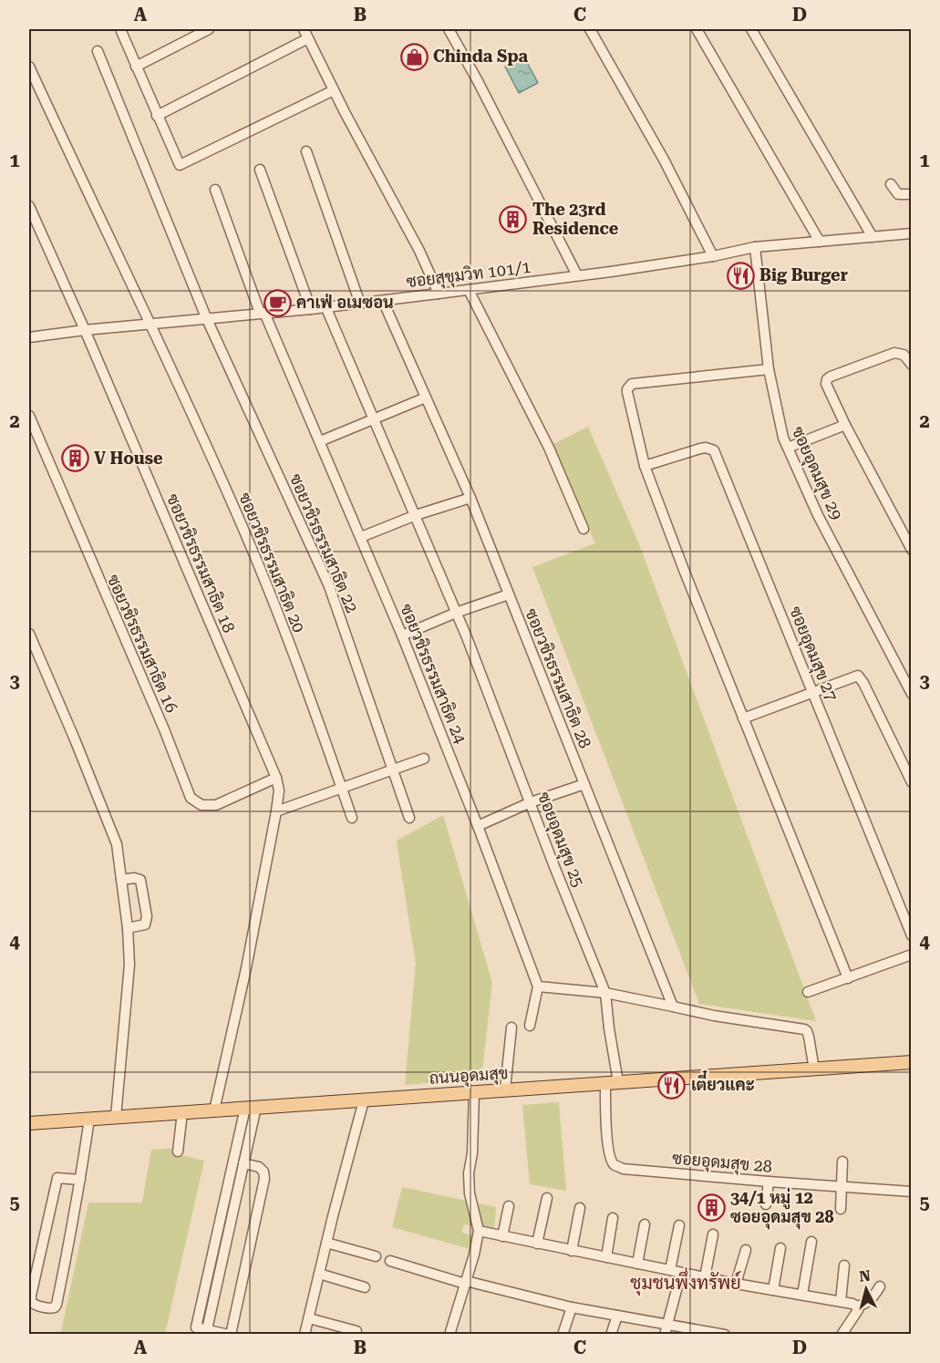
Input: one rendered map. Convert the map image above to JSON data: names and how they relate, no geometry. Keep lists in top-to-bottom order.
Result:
{
  "streets": {
    "main road": ["ถนนอุดมสุข"],
    "street": [
      "ซอยสุขุมวิท 101/1",
      "ซอยอุดมสุข 29",
      "ซอยวชิรธรรมสาธิต 22",
      "ซอยวชิรธรรมสาธิต 20",
      "ซอยวชิรธรรมสาธิต 18",
      "ซอยวชิรธรรมสาธิต 16",
      "ซอยอุดมสุข 27",
      "ซอยวชิรธรรมสาธิต 24",
      "ซอยวชิรธรรมสาธิต 28",
      "ซอยอุดมสุข 25",
      "ซอยอุดมสุข 28"
    ]
  },
  "crossings": [
    ["ซอยสุขุมวิท 101/1", "ซอยอุดมสุข 29"],
    ["ซอยสุขุมวิท 101/1", "ซอยวชิรธรรมสาธิต 22"],
    ["ซอยสุขุมวิท 101/1", "ซอยวชิรธรรมสาธิต 20"],
    ["ซอยสุขุมวิท 101/1", "ซอยวชิรธรรมสาธิต 18"],
    ["ซอยสุขุมวิท 101/1", "ซอยวชิรธรรมสาธิต 24"],
    ["ซอยสุขุมวิท 101/1", "ซอยวชิรธรรมสาธิต 28"],
    ["ซอยสุขุมวิท 101/1", "ซอยอุดมสุข 25"],
    ["ซอยวชิรธรรมสาธิต 18", "ซอยวชิรธรรมสาธิต 16"],
    ["ซอยวชิรธรรมสาธิต 18", "ถนนอุดมสุข"],
    ["ซอยอุดมสุข 25", "ถนนอุดมสุข"],
    ["ซอยอุดมสุข 25", "ซอยอุดมสุข 28"],
    ["ถนนอุดมสุข", "ซอยอุดมสุข 28"]
  ],
  "districts": ["ชุมชนพึ่งทรัพย์"],
  "places": {
    "shop": ["Chinda Spa"],
    "building": ["The 23rd Residence", "V House", "34/1 หมู่ 12 ซอยอุดมสุข 28"],
    "restaurant": ["Big Burger", "เตี๋ยวแคะ"],
    "cafe": ["คาเฟ่ อเมซอน"]
  },
  "north": "top",
  "grid": {
    "columns": [
      "A",
      "B",
      "C",
      "D"
    ],
    "rows": [
      "1",
      "2",
      "3",
      "4",
      "5"
    ]
  }
}
